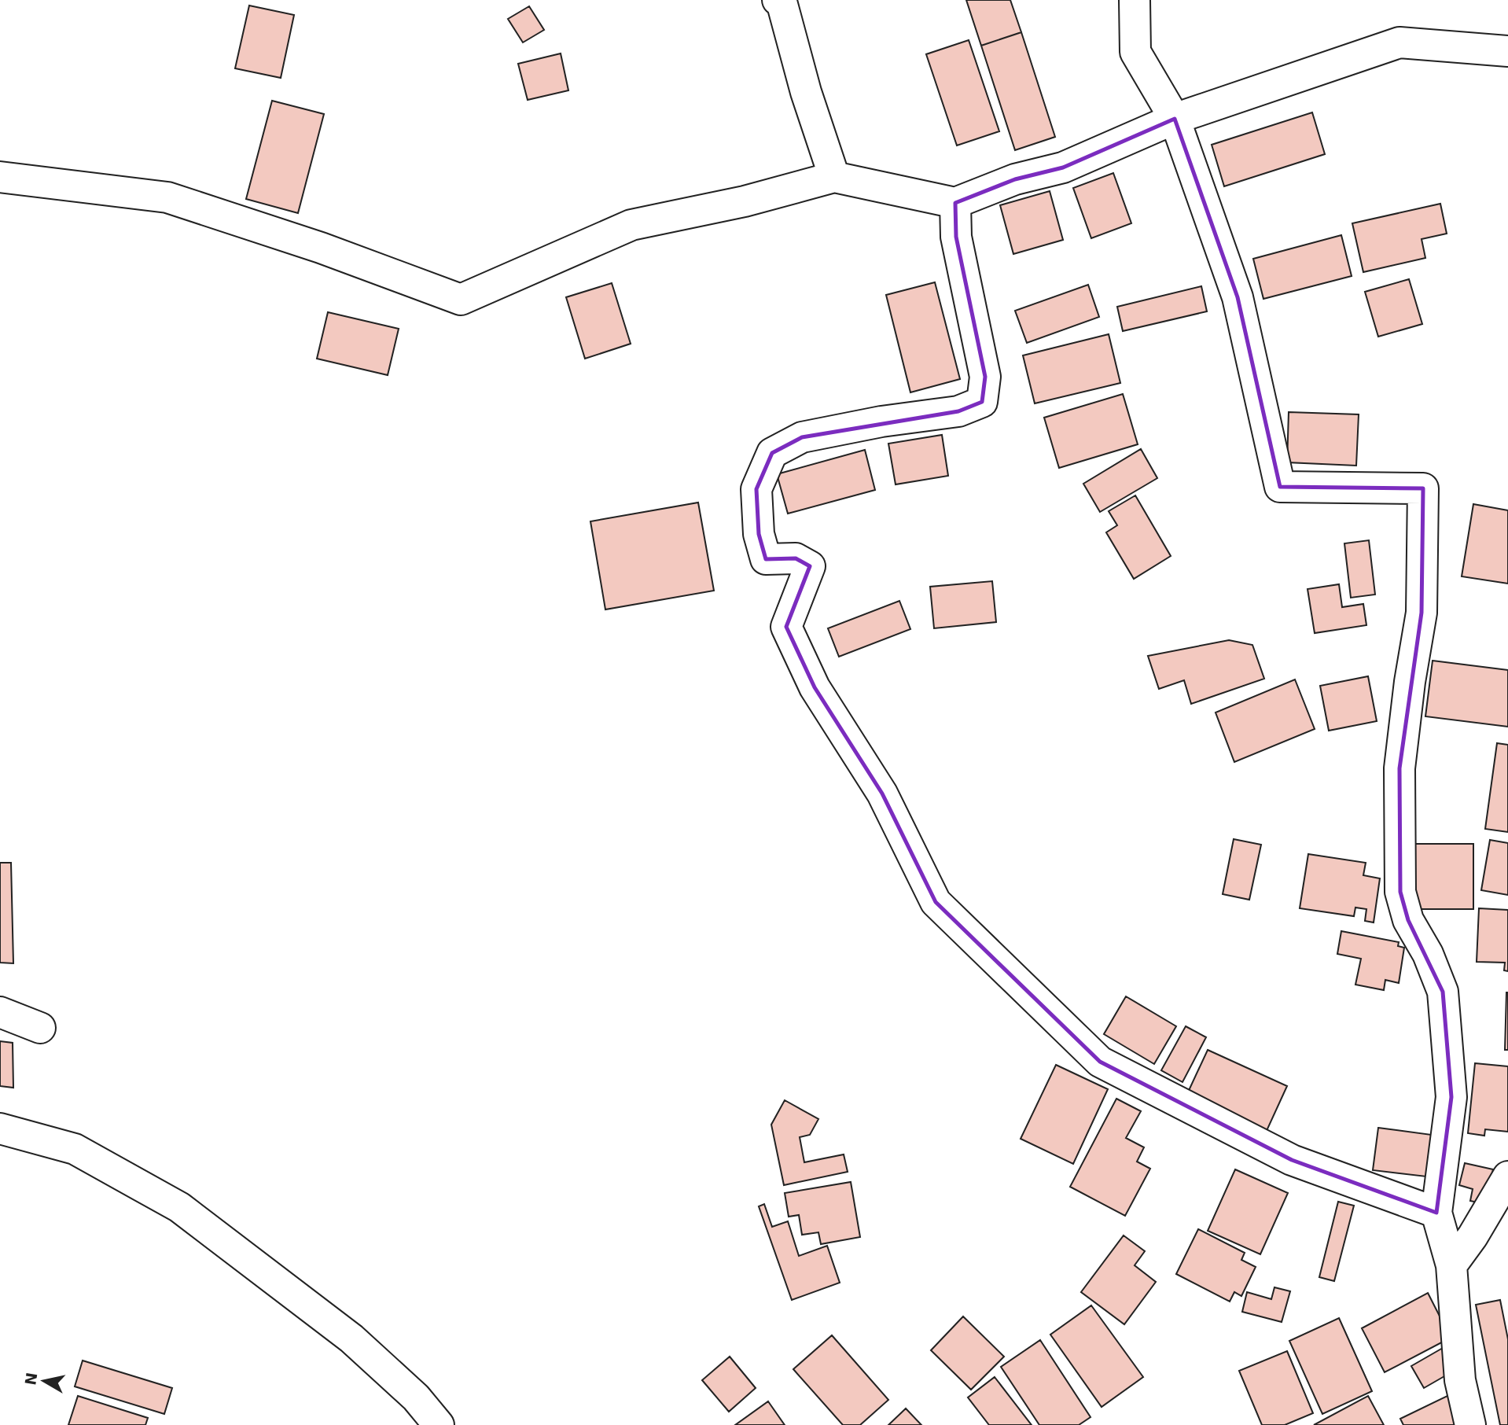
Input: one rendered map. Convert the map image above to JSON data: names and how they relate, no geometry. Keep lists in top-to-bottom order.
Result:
{
  "north": "left"
}
